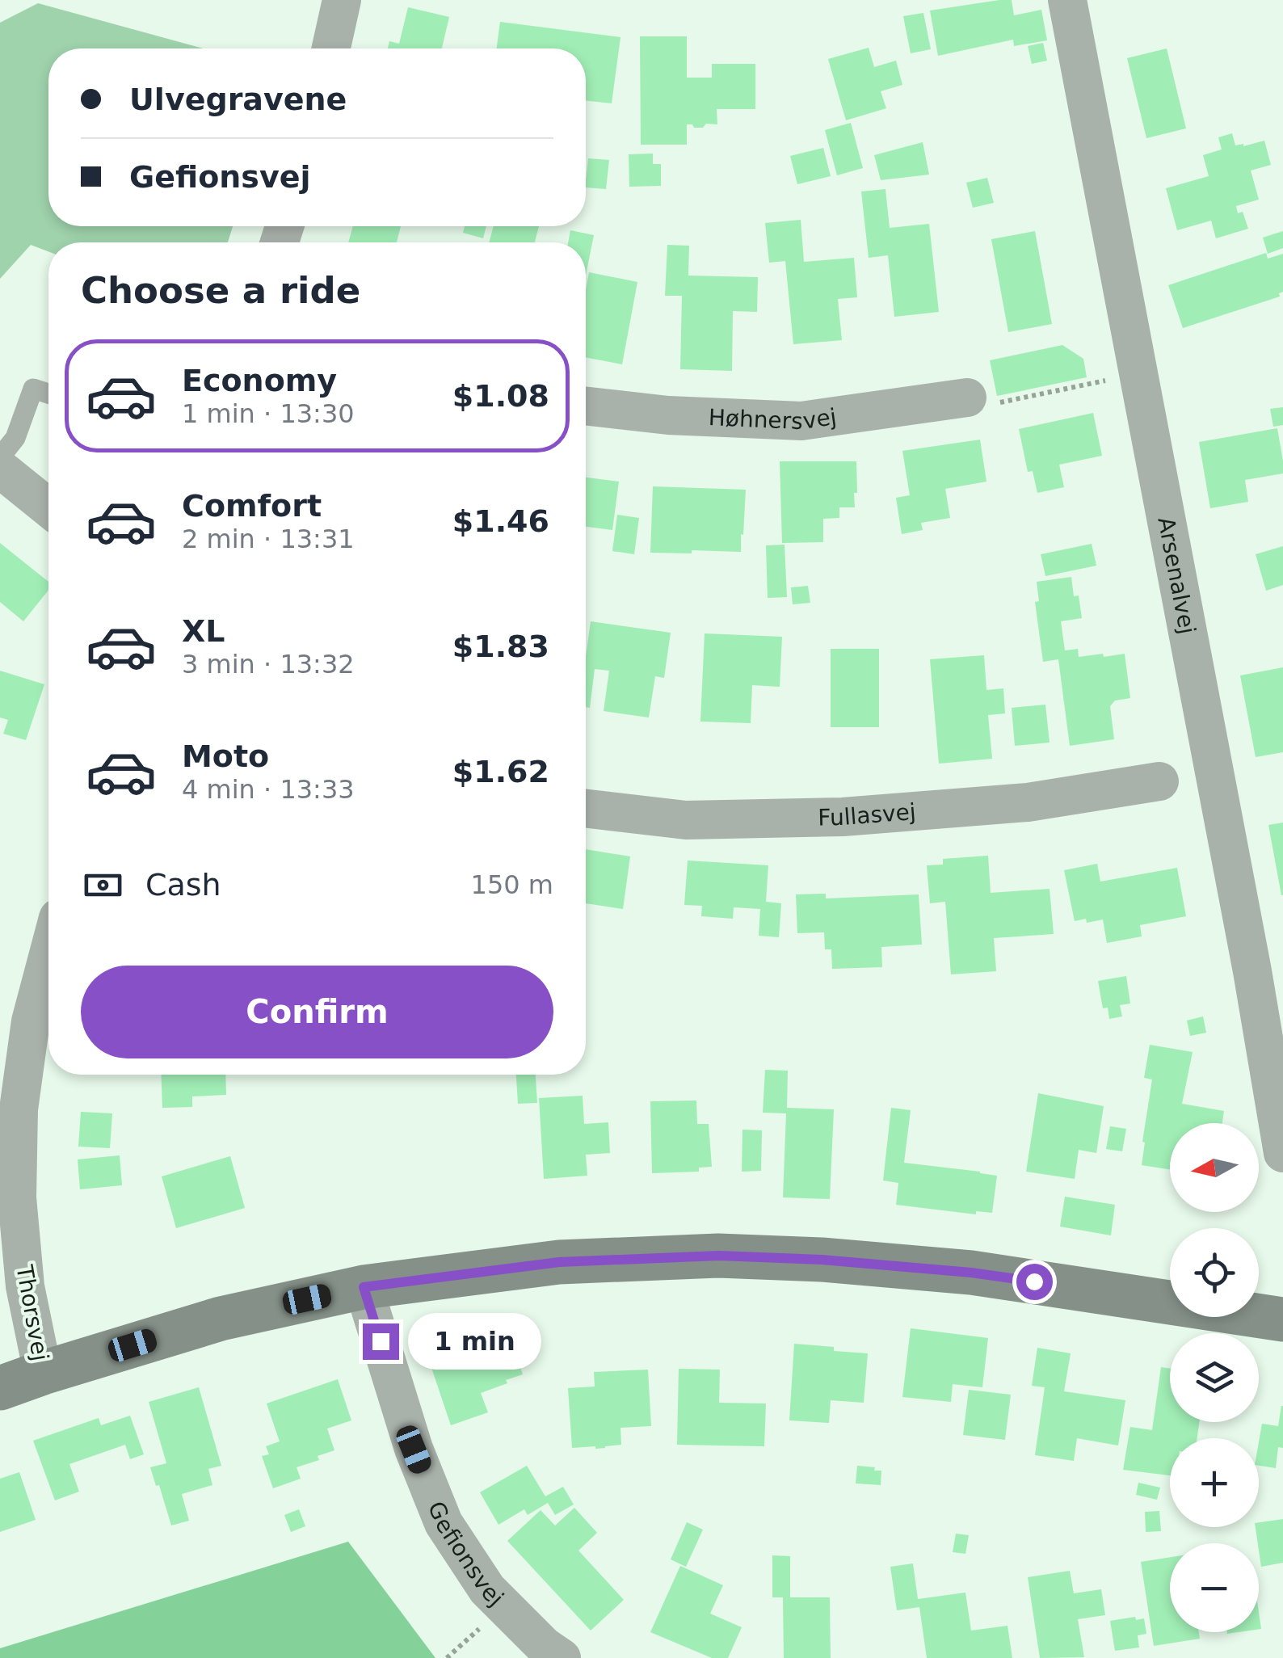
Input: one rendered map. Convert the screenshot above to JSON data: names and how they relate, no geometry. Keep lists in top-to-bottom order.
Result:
{
  "streets": {
    "street": [
      "Høhnersvej",
      "Arsenalvej",
      "Fullasvej",
      "Thorsvej",
      "Gefionsvej"
    ]
  },
  "north": "left",
  "page": {
    "banner": ["Ulvegravene", "Gefionsvej"],
    "heading": "Choose a ride",
    "list": [
      {
        "name": "Economy",
        "note": "1 min · 13:30",
        "value": "$1.08"
      },
      {
        "name": "Comfort",
        "note": "2 min · 13:31",
        "value": "$1.46"
      },
      {
        "name": "XL",
        "note": "3 min · 13:32",
        "value": "$1.83"
      },
      {
        "name": "Moto",
        "note": "4 min · 13:33",
        "value": "$1.62"
      }
    ],
    "pay": ["Cash", "150 m"],
    "buttons": "Confirm",
    "map_buttons": ["+", "−"],
    "bubble": "1 min"
  }
}
